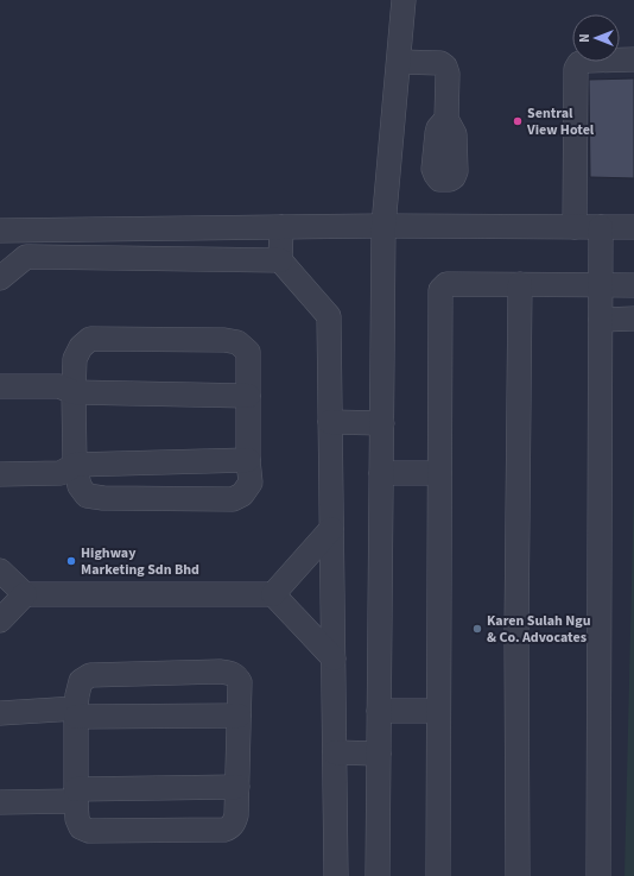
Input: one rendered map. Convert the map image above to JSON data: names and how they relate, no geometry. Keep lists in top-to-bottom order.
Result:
{
  "places": ["Sentral View Hotel", "Highway Marketing Sdn Bhd", "Karen Sulah Ngu & Co. Advocates"],
  "north": "left"
}
